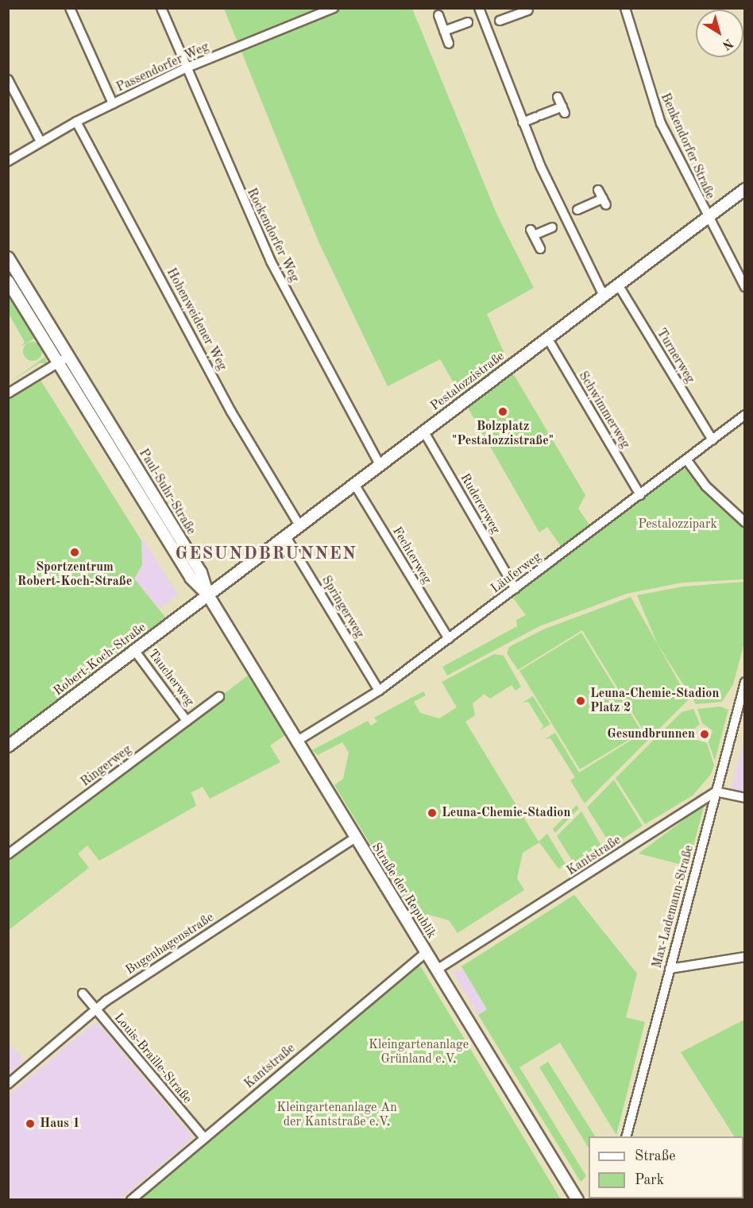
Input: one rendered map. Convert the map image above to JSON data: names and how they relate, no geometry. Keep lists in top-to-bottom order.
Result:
{
  "streets": {
    "street": [
      "Passendorfer Weg",
      "Benkendorfer Straße",
      "Rockendorfer Weg",
      "Hohenweidener Weg",
      "Turnerweg",
      "Pestalozzistraße",
      "Schwimmerweg",
      "Paul-Suhr-Straße",
      "Rudererweg",
      "Fechterweg",
      "Läuferweg",
      "Springerweg",
      "Robert-Koch-Straße",
      "Taucherweg",
      "Ringerweg",
      "Kantstraße",
      "Straße der Republik",
      "Max-Lademann-Straße",
      "Bugenhagenstraße",
      "Louis-Braille-Straße"
    ]
  },
  "crossings": [
    ["Passendorfer Weg", "Rockendorfer Weg"],
    ["Passendorfer Weg", "Hohenweidener Weg"],
    ["Benkendorfer Straße", "Pestalozzistraße"],
    ["Rockendorfer Weg", "Pestalozzistraße"],
    ["Hohenweidener Weg", "Pestalozzistraße"],
    ["Turnerweg", "Pestalozzistraße"],
    ["Turnerweg", "Läuferweg"],
    ["Pestalozzistraße", "Schwimmerweg"],
    ["Pestalozzistraße", "Paul-Suhr-Straße"],
    ["Pestalozzistraße", "Rudererweg"],
    ["Pestalozzistraße", "Fechterweg"],
    ["Pestalozzistraße", "Springerweg"],
    ["Pestalozzistraße", "Robert-Koch-Straße"],
    ["Pestalozzistraße", "Straße der Republik"],
    ["Schwimmerweg", "Läuferweg"],
    ["Paul-Suhr-Straße", "Robert-Koch-Straße"],
    ["Paul-Suhr-Straße", "Straße der Republik"],
    ["Rudererweg", "Läuferweg"],
    ["Fechterweg", "Läuferweg"],
    ["Läuferweg", "Springerweg"],
    ["Läuferweg", "Straße der Republik"],
    ["Robert-Koch-Straße", "Taucherweg"],
    ["Robert-Koch-Straße", "Straße der Republik"],
    ["Taucherweg", "Ringerweg"],
    ["Kantstraße", "Straße der Republik"],
    ["Kantstraße", "Max-Lademann-Straße"],
    ["Kantstraße", "Louis-Braille-Straße"],
    ["Straße der Republik", "Bugenhagenstraße"],
    ["Bugenhagenstraße", "Louis-Braille-Straße"]
  ],
  "districts": ["GESUNDBRUNNEN"],
  "parks": ["Pestalozzipark", "Kleingartenanlage Grünland e.V.", "Kleingartenanlage An der Kantstraße e.V."],
  "places": [
    "Bolzplatz \"Pestalozzistraße\"",
    "Sportzentrum Robert-Koch-Straße",
    "Leuna-Chemie-Stadion Platz 2",
    "Gesundbrunnen",
    "Leuna-Chemie-Stadion",
    "Haus 1"
  ],
  "legend": ["Straße", "Park"],
  "north": "bottom right"
}
